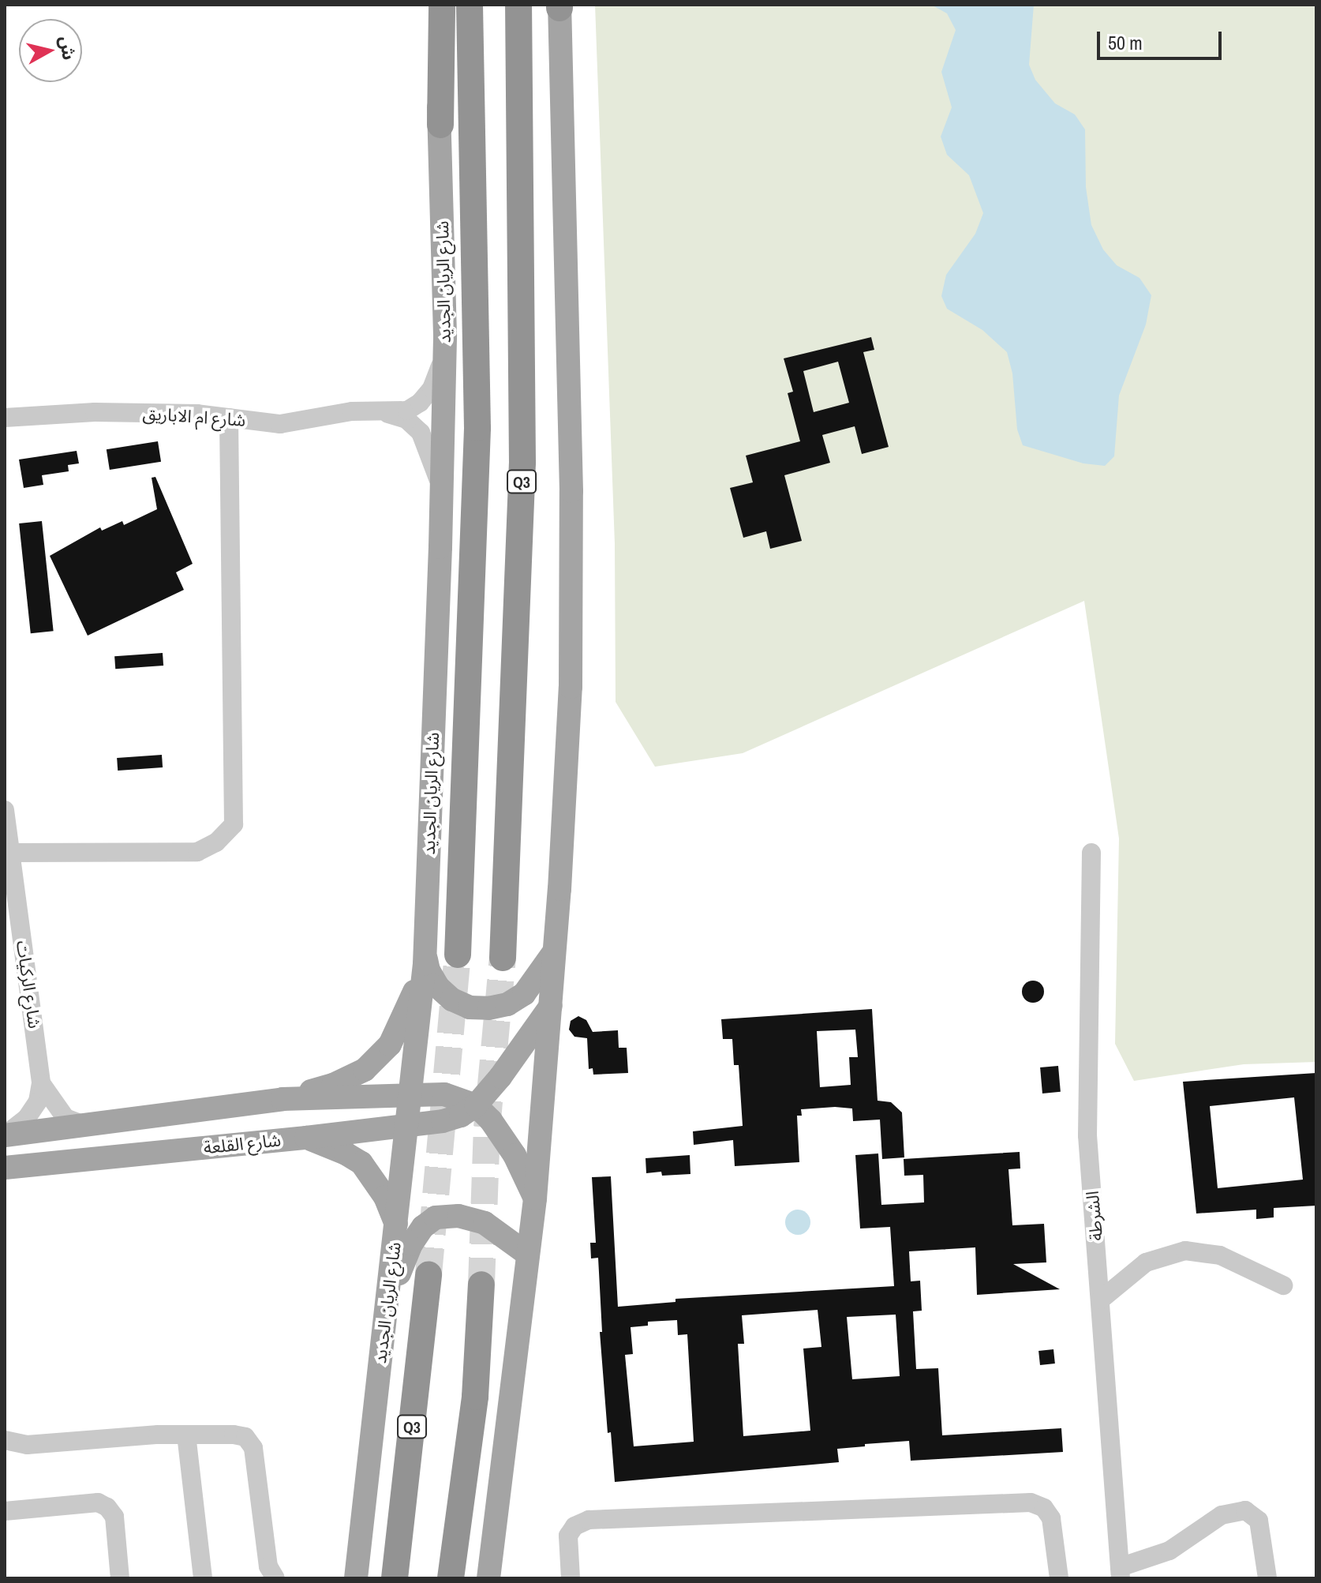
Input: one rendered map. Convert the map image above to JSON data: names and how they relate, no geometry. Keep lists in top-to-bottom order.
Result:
{
  "streets": {
    "highway": ["شارع الريان الجديد", "Q3"],
    "main road": ["شارع القلعة"],
    "street": ["شارع ام الاباريق", "شارع الركيات", "الشرطة"]
  },
  "crossings": [
    ["شارع الريان الجديد", "شارع ام الاباريق"],
    ["شارع الريان الجديد", "شارع القلعة"]
  ],
  "scale_bar": "50 m",
  "north": "right"
}
